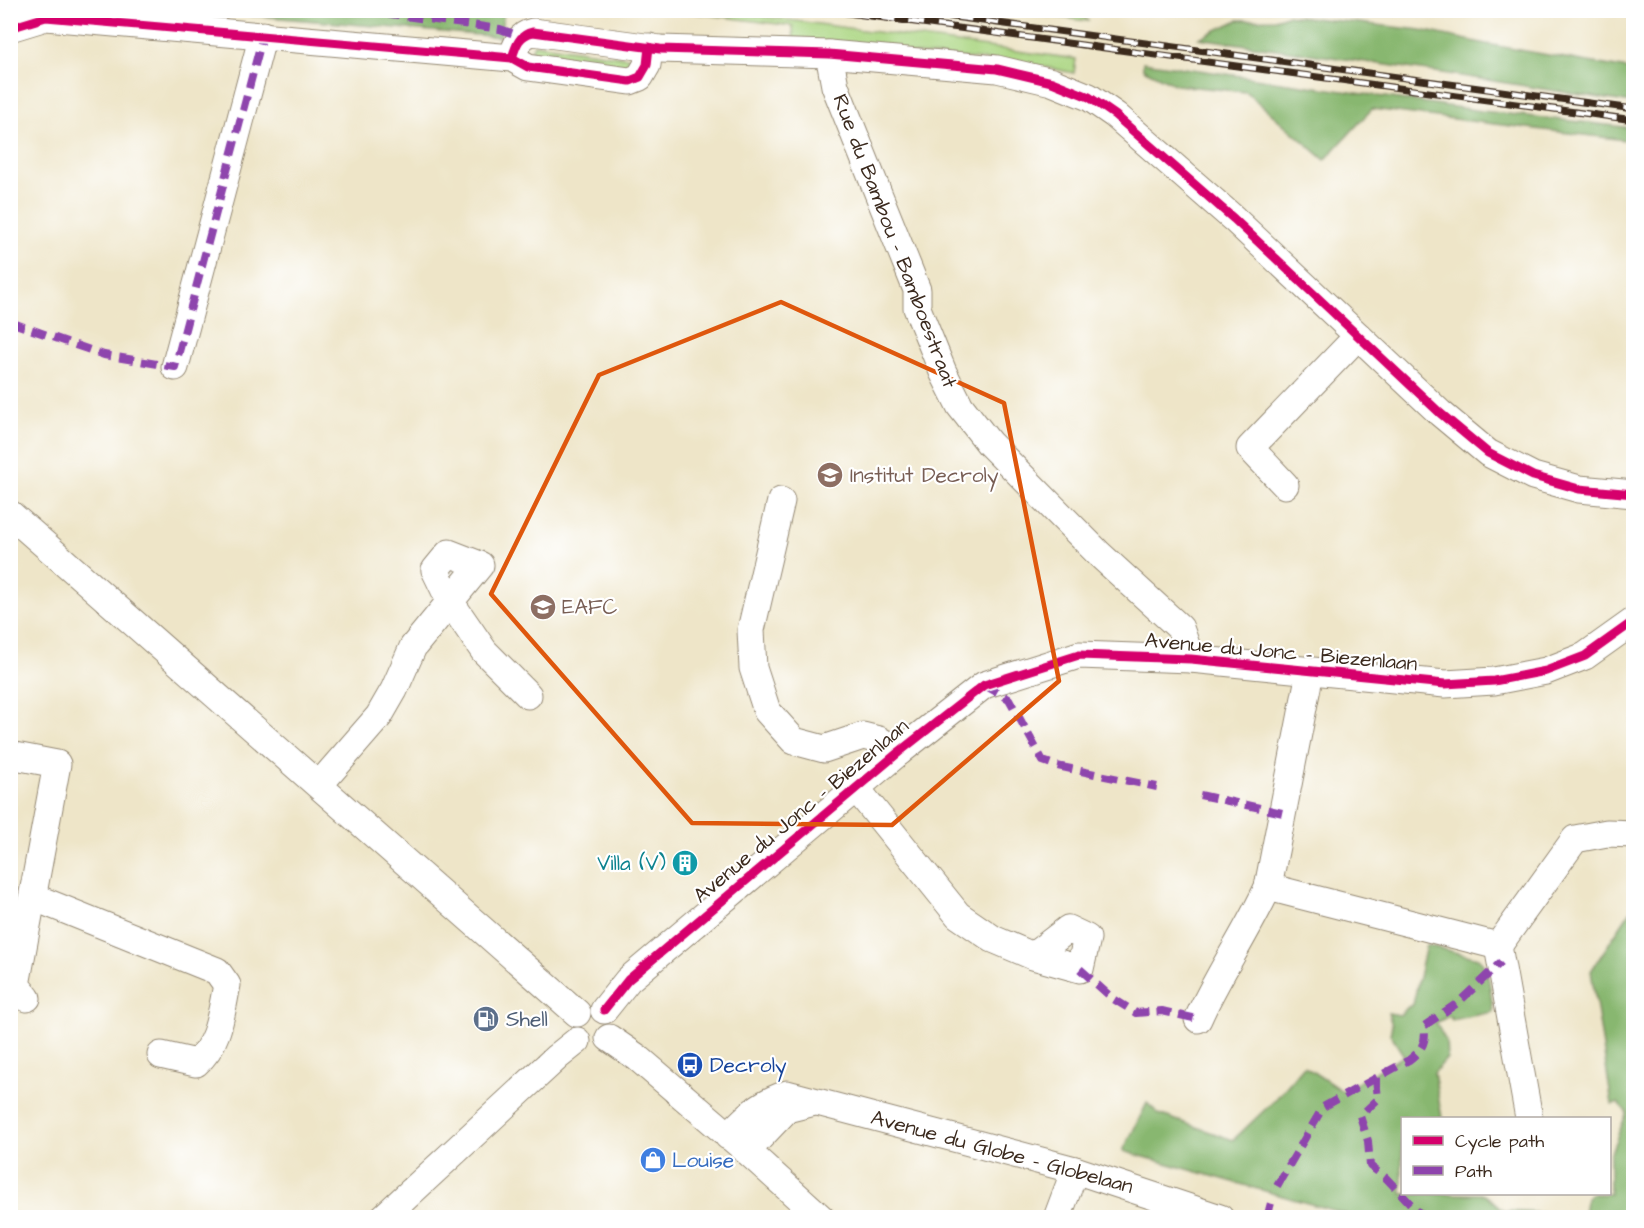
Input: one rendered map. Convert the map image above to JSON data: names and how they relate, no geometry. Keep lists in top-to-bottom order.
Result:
{
  "streets": {
    "street": ["Rue du Bambou - Bamboestraat", "Avenue du Jonc - Biezenlaan", "Avenue du Globe - Globelaan"]
  },
  "crossings": [
    ["Rue du Bambou - Bamboestraat", "Avenue du Jonc - Biezenlaan"]
  ],
  "places": {
    "school or university": ["Institut Decroly", "EAFC"],
    "building": ["Villa (V)"],
    "fuel station": ["Shell"],
    "bus stop": ["Decroly"],
    "shop": ["Louise"]
  },
  "legend": ["Cycle path", "Path"]
}
